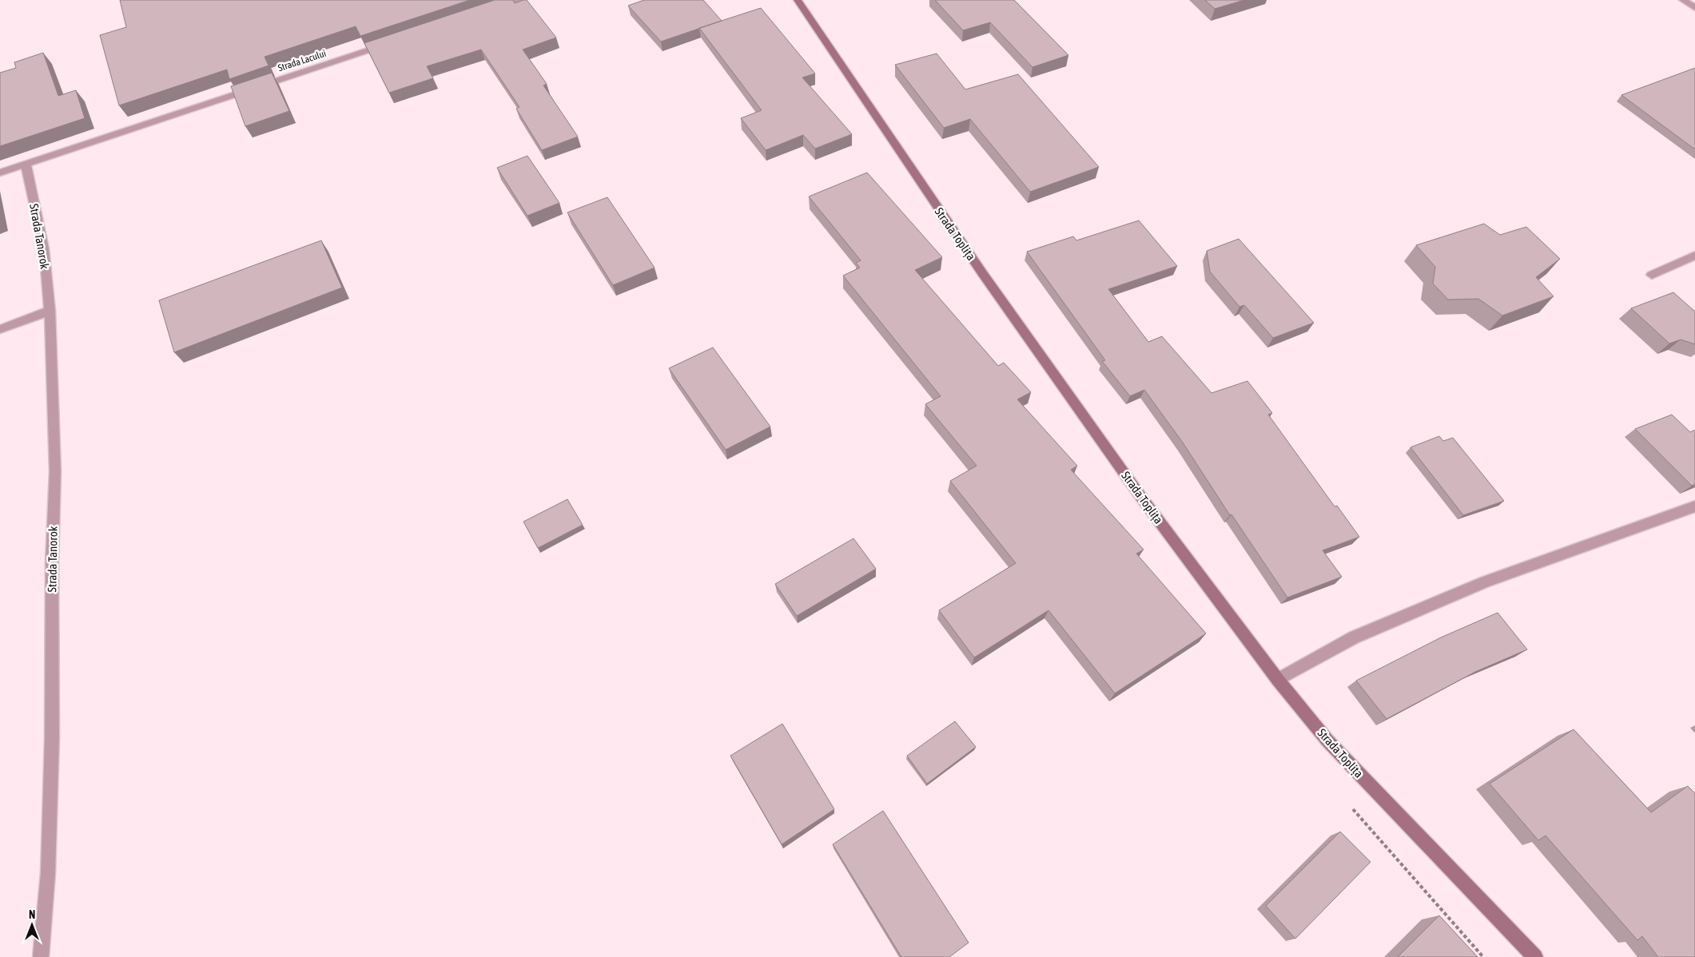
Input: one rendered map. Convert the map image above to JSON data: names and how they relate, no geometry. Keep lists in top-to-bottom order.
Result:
{
  "streets": {
    "main road": ["Strada Toplița"],
    "street": ["Strada Lacului", "Strada Tanorok"]
  },
  "crossings": [
    ["Strada Lacului", "Strada Tanorok"]
  ],
  "north": "top"
}
